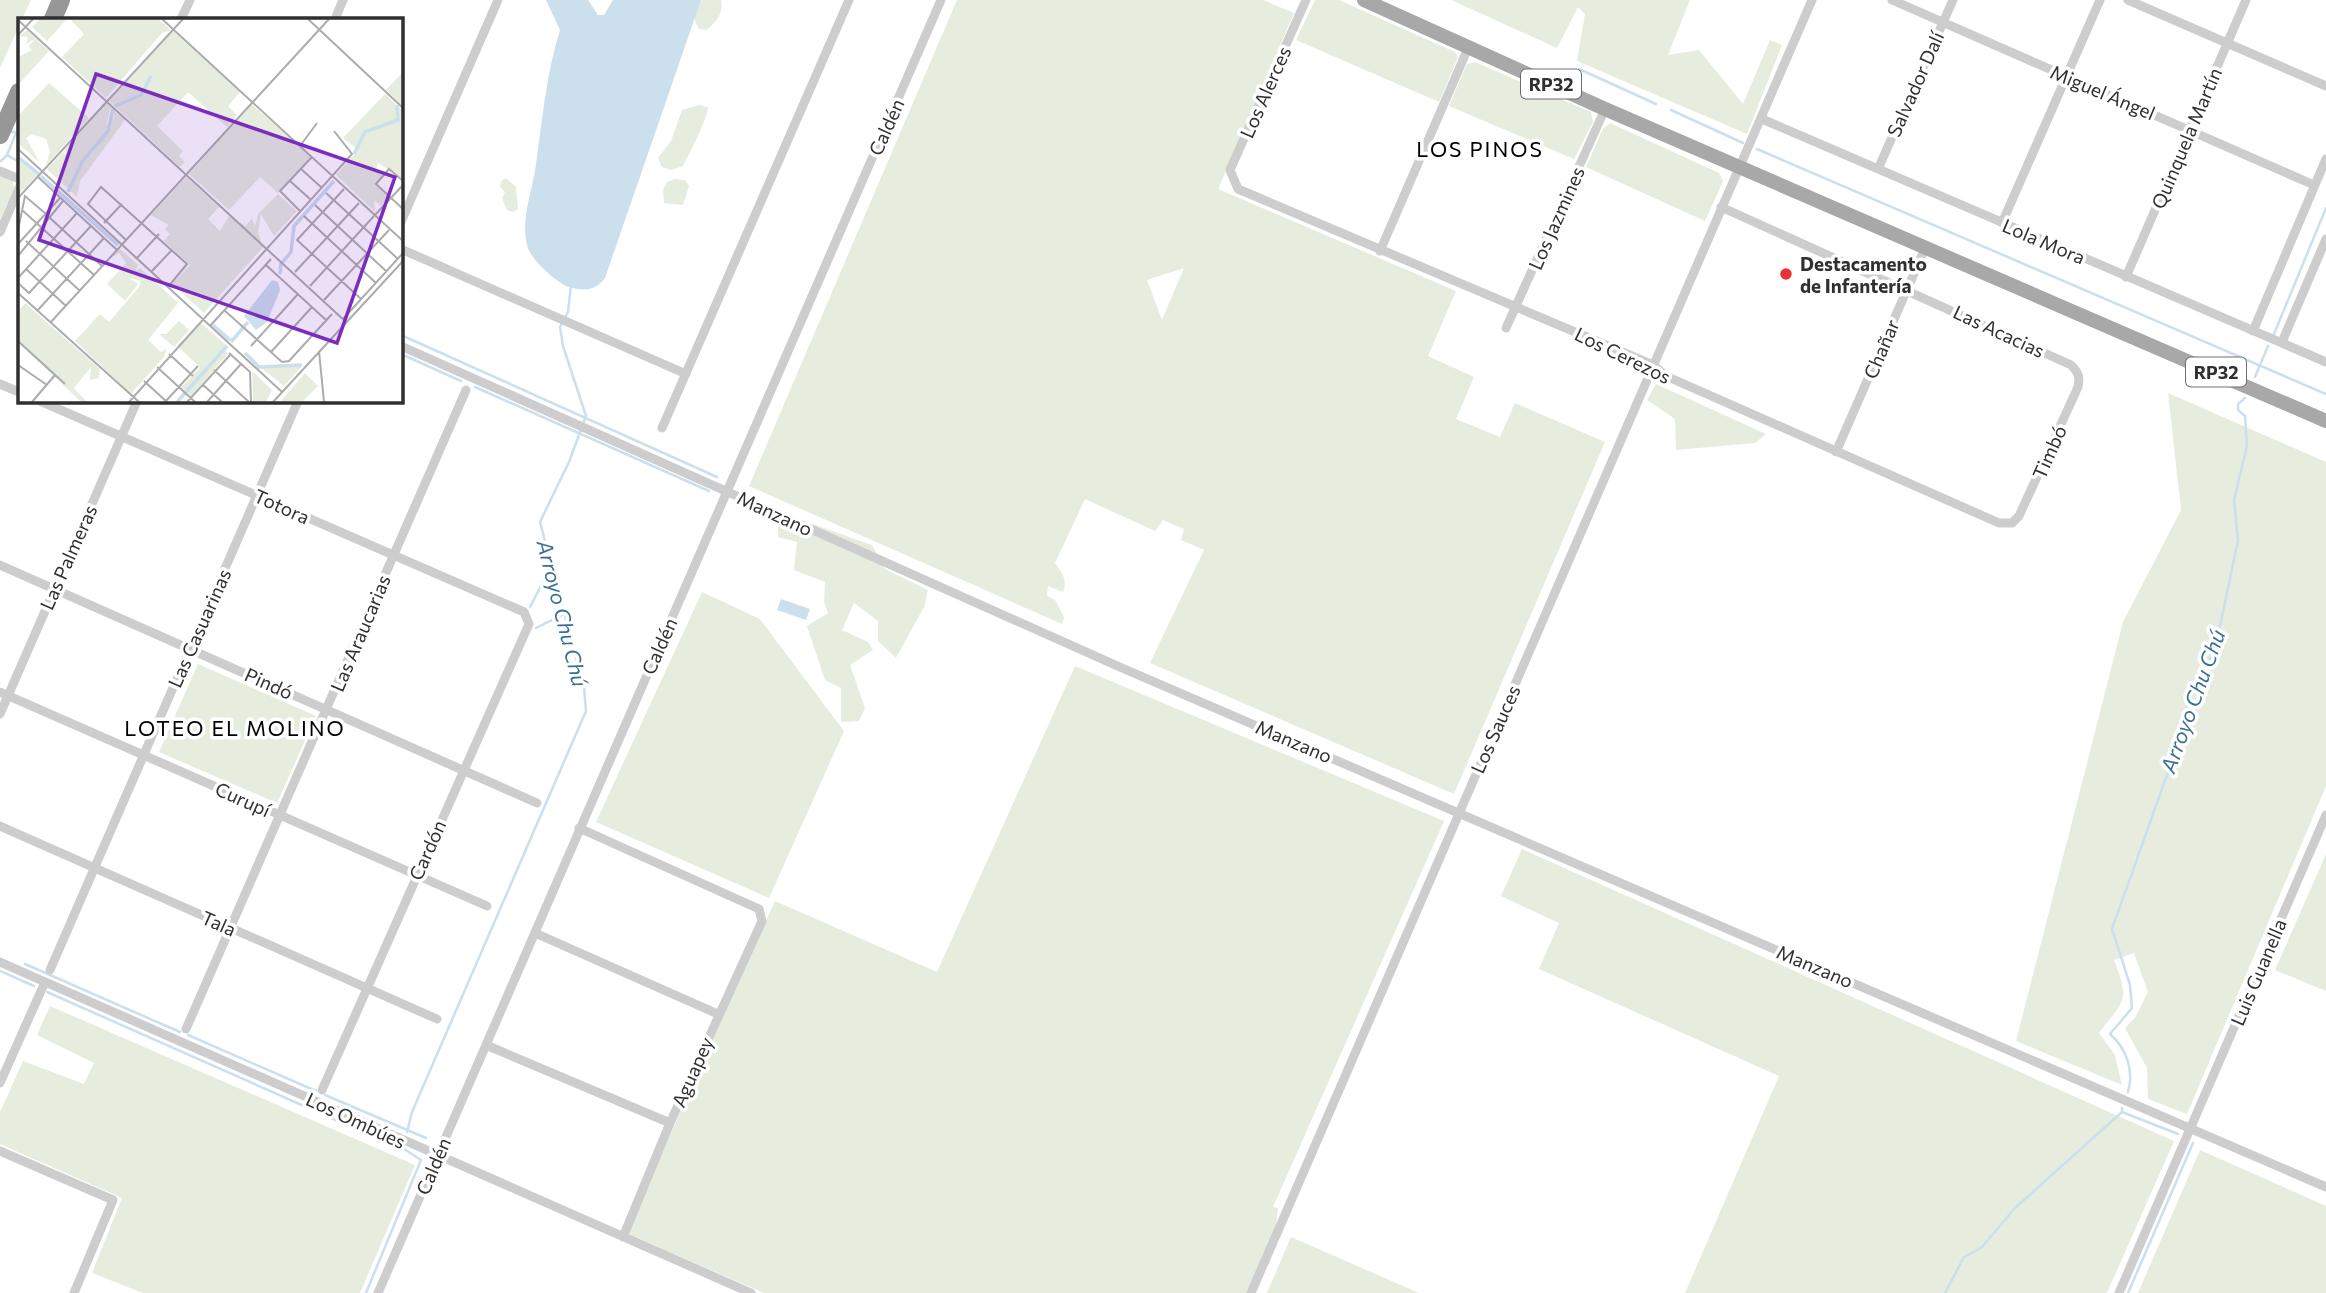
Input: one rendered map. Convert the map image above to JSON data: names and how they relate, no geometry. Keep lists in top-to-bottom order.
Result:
{
  "streets": {
    "main road": ["RP32"],
    "street": [
      "Salvador Dalí",
      "Los Alerces",
      "Miguel Ángel",
      "Caldén",
      "Quinquela Martín",
      "Los Jazmines",
      "Lola Mora",
      "Las Acacias",
      "Chañar",
      "Los Cerezos",
      "Timbó",
      "Totora",
      "Manzano",
      "Las Palmeras",
      "Las Casuarinas",
      "Las Araucarias",
      "Pindó",
      "Los Sauces",
      "Curupí",
      "Cardón",
      "Tala",
      "Luis Guanella",
      "Aguapey",
      "Los Ombúes"
    ]
  },
  "crossings": [
    ["RP32", "Los Jazmines"],
    ["RP32", "Chañar"],
    ["RP32", "Los Sauces"],
    ["Salvador Dalí", "Miguel Ángel"],
    ["Salvador Dalí", "Lola Mora"],
    ["Los Alerces", "Los Cerezos"],
    ["Miguel Ángel", "Quinquela Martín"],
    ["Caldén", "Manzano"],
    ["Caldén", "Aguapey"],
    ["Caldén", "Los Ombúes"],
    ["Quinquela Martín", "Lola Mora"],
    ["Los Jazmines", "Los Cerezos"],
    ["Lola Mora", "Los Sauces"],
    ["Las Acacias", "Chañar"],
    ["Las Acacias", "Timbó"],
    ["Las Acacias", "Los Sauces"],
    ["Chañar", "Los Cerezos"],
    ["Los Cerezos", "Timbó"],
    ["Los Cerezos", "Los Sauces"],
    ["Totora", "Las Palmeras"],
    ["Totora", "Las Casuarinas"],
    ["Totora", "Las Araucarias"],
    ["Totora", "Cardón"],
    ["Manzano", "Los Sauces"],
    ["Manzano", "Luis Guanella"],
    ["Las Palmeras", "Pindó"],
    ["Las Palmeras", "Curupí"],
    ["Las Casuarinas", "Pindó"],
    ["Las Casuarinas", "Curupí"],
    ["Las Casuarinas", "Tala"],
    ["Las Araucarias", "Pindó"],
    ["Las Araucarias", "Curupí"],
    ["Las Araucarias", "Tala"],
    ["Pindó", "Cardón"],
    ["Curupí", "Cardón"],
    ["Cardón", "Tala"],
    ["Aguapey", "Los Ombúes"]
  ],
  "districts": ["LOS PINOS", "LOTEO EL MOLINO"],
  "water": ["Arroyo Chu Chú"],
  "places": ["Destacamento de Infantería"]
}
